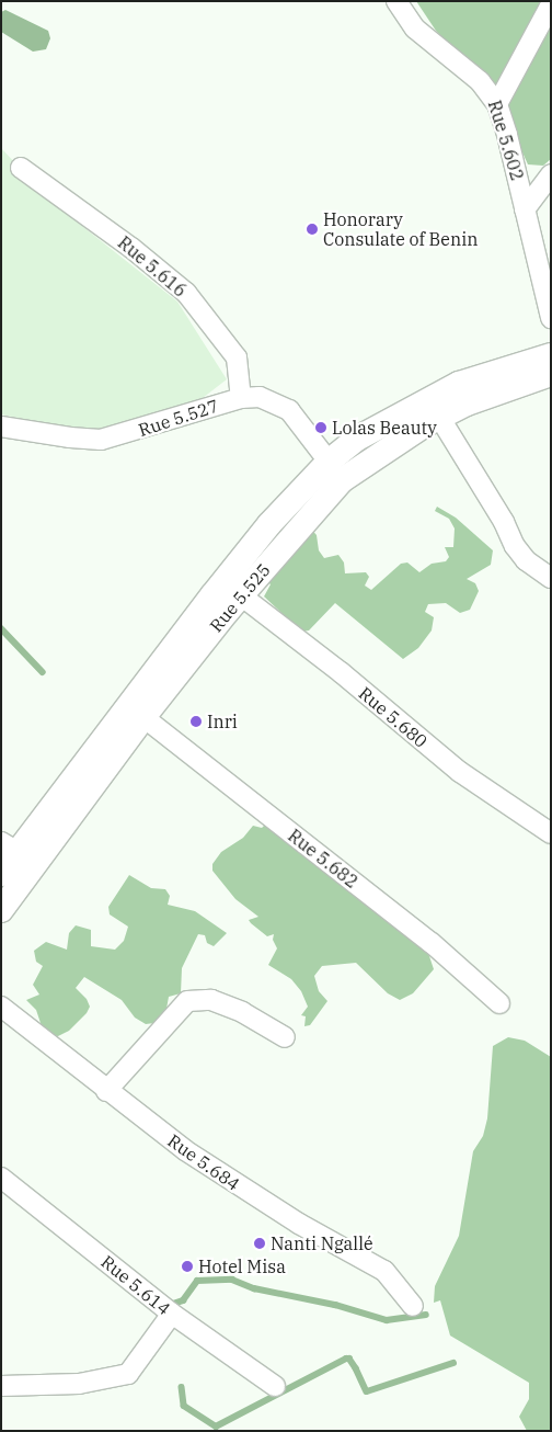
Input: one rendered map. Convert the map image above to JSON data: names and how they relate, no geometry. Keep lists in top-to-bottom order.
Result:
{
  "streets": {
    "street": [
      "Rue 5.602",
      "Rue 5.616",
      "Rue 5.527",
      "Rue 5.525",
      "Rue 5.680",
      "Rue 5.682",
      "Rue 5.684",
      "Rue 5.614"
    ]
  },
  "crossings": [
    ["Rue 5.616", "Rue 5.527"],
    ["Rue 5.527", "Rue 5.525"],
    ["Rue 5.525", "Rue 5.680"],
    ["Rue 5.525", "Rue 5.682"]
  ],
  "places": [
    "Honorary Consulate of Benin",
    "Lolas Beauty",
    "Inri",
    "Nanti Ngallé",
    "Hotel Misa"
  ]
}
